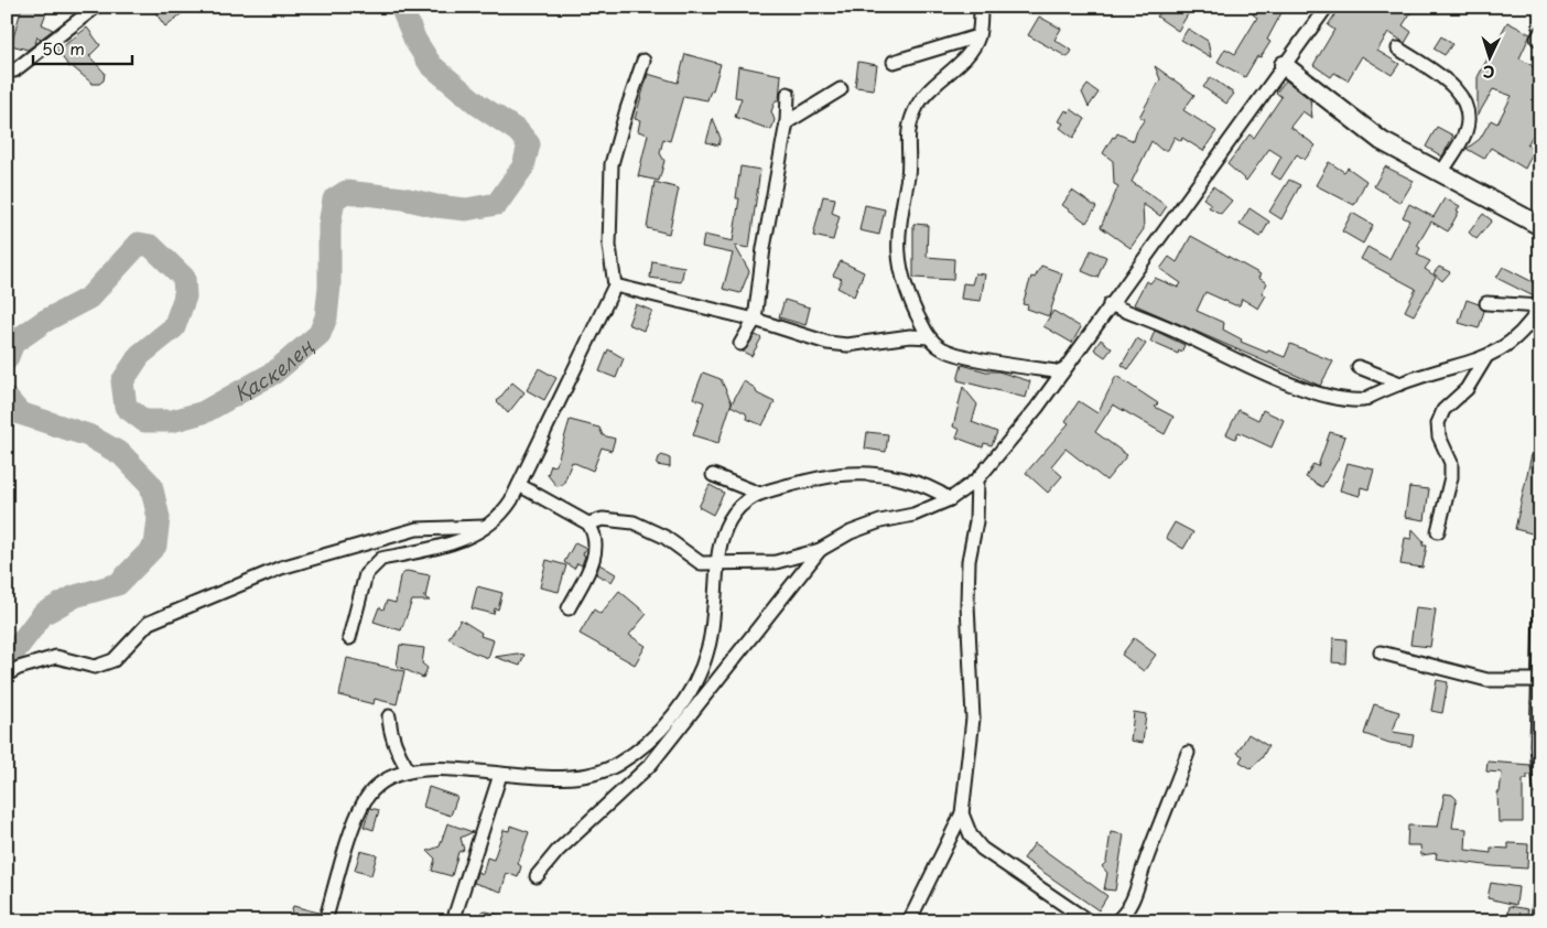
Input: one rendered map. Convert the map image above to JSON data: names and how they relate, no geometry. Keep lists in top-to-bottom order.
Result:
{
  "water": ["Қаскелең"],
  "scale_bar": "50 m",
  "north": "bottom"
}
